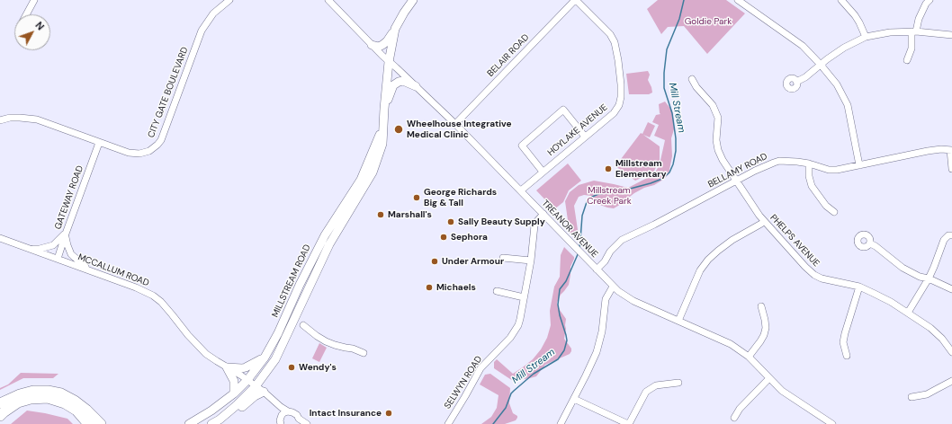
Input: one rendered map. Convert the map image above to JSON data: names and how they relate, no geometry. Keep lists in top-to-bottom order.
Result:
{
  "streets": {
    "main road": ["MILLSTREAM ROAD"],
    "street": [
      "BELAIR ROAD",
      "CITY GATE BOULEVARD",
      "HOYLAKE AVENUE",
      "BELLAMY ROAD",
      "GATEWAY ROAD",
      "TREANOR AVENUE",
      "PHELPS AVENUE",
      "MCCALLUM ROAD",
      "SELWYN ROAD"
    ]
  },
  "crossings": [
    ["BELAIR ROAD", "HOYLAKE AVENUE"],
    ["BELAIR ROAD", "TREANOR AVENUE"],
    ["CITY GATE BOULEVARD", "GATEWAY ROAD"],
    ["HOYLAKE AVENUE", "TREANOR AVENUE"],
    ["BELLAMY ROAD", "TREANOR AVENUE"],
    ["BELLAMY ROAD", "PHELPS AVENUE"],
    ["GATEWAY ROAD", "MCCALLUM ROAD"],
    ["TREANOR AVENUE", "MILLSTREAM ROAD"],
    ["TREANOR AVENUE", "SELWYN ROAD"],
    ["MCCALLUM ROAD", "MILLSTREAM ROAD"]
  ],
  "water": ["Mill Stream"],
  "parks": ["Goldie Park", "Millstream Creek Park"],
  "places": [
    "Wheelhouse Integrative Medical Clinic",
    "Millstream Elementary",
    "George Richards Big & Tall",
    "Marshall's",
    "Sally Beauty Supply",
    "Sephora",
    "Under Armour",
    "Michaels",
    "Wendy's",
    "Intact Insurance"
  ],
  "north": "top right"
}
